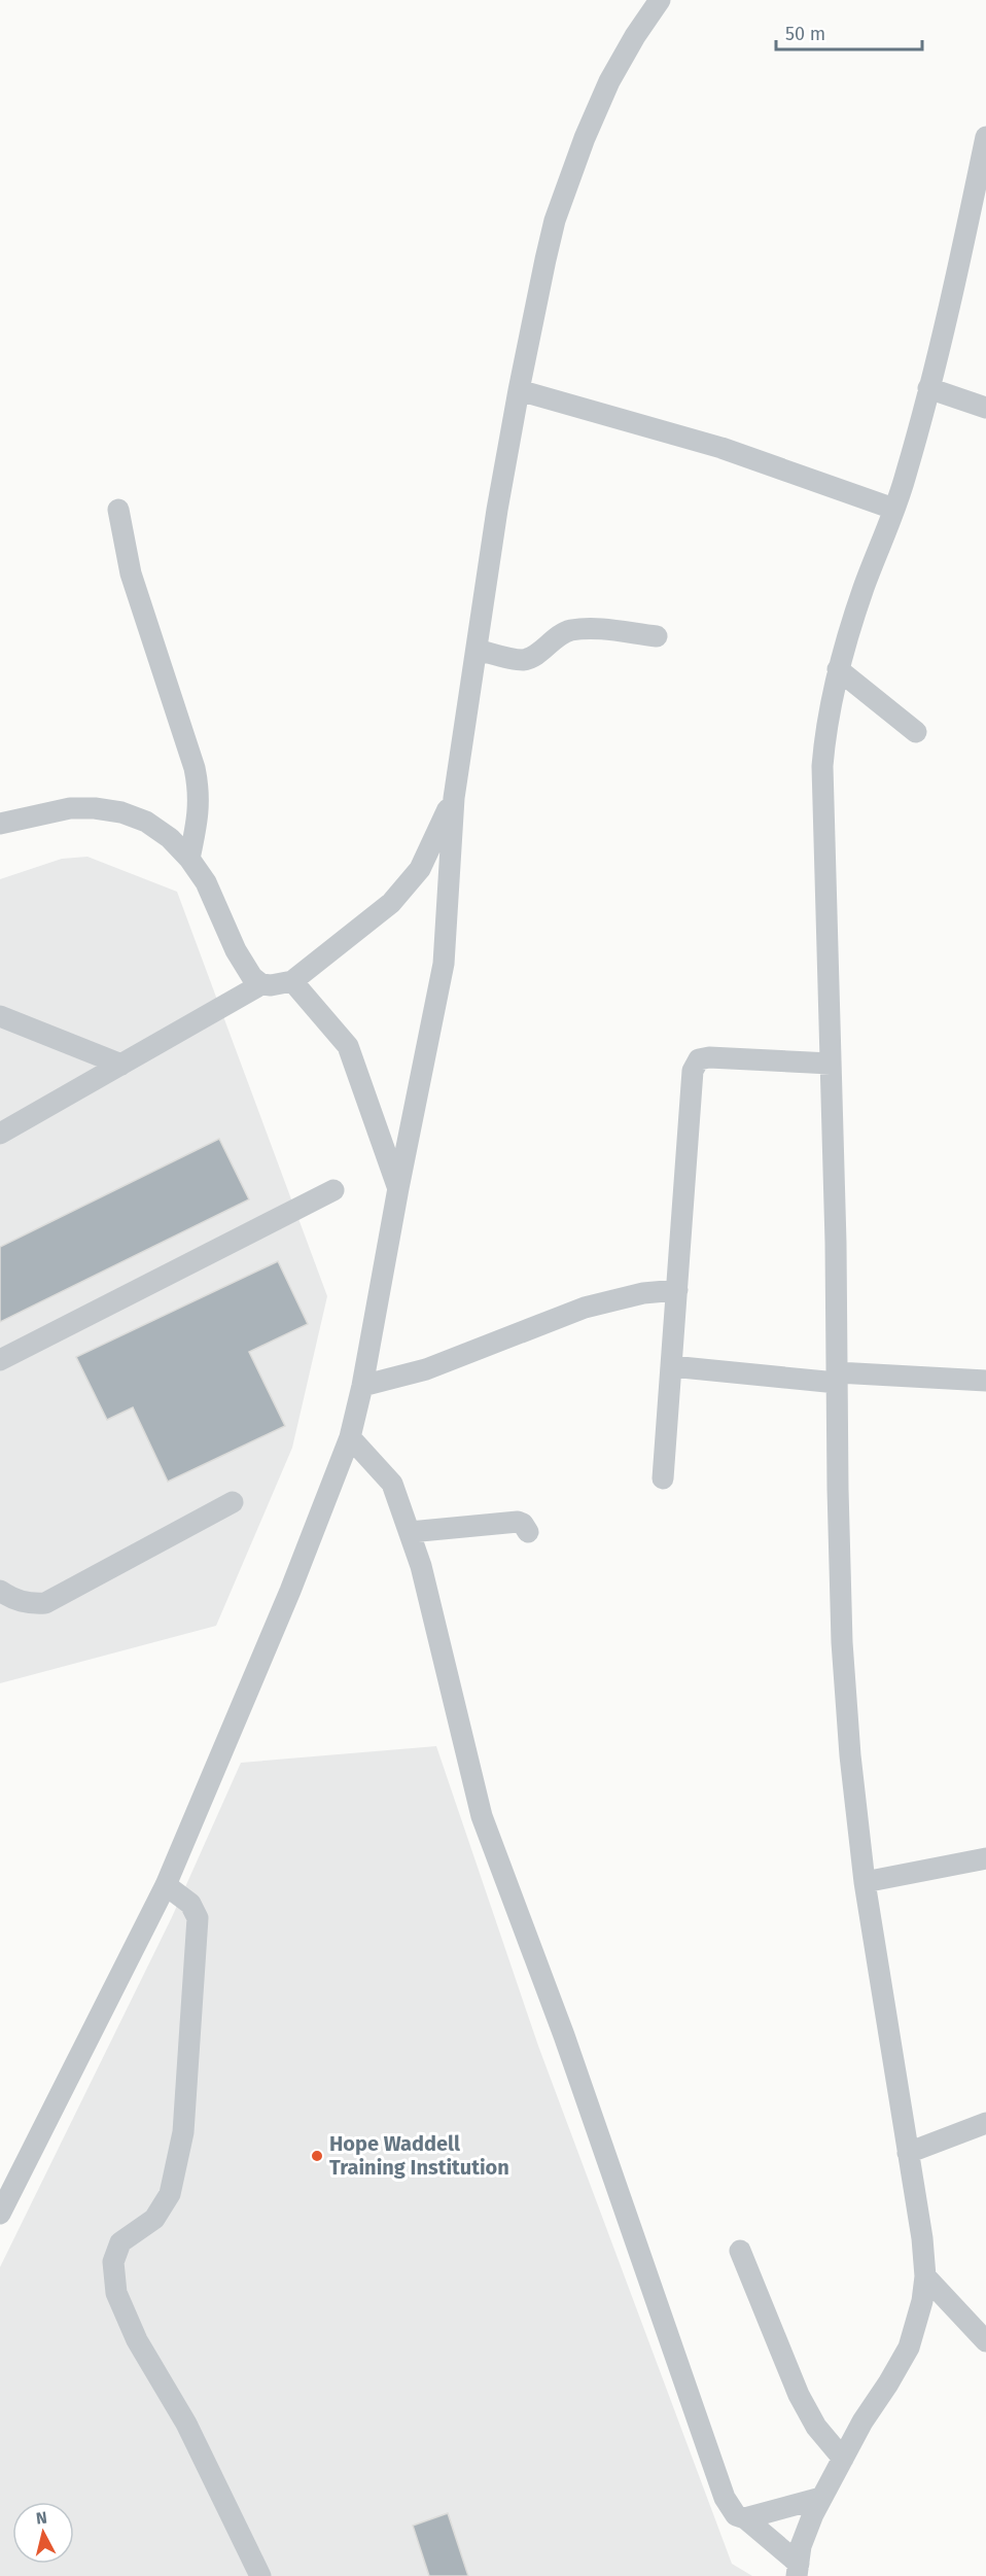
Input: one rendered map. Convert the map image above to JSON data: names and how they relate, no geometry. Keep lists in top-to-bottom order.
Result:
{
  "places": ["Hope Waddell Training Institution"],
  "scale_bar": "50 m",
  "north": "top"
}
